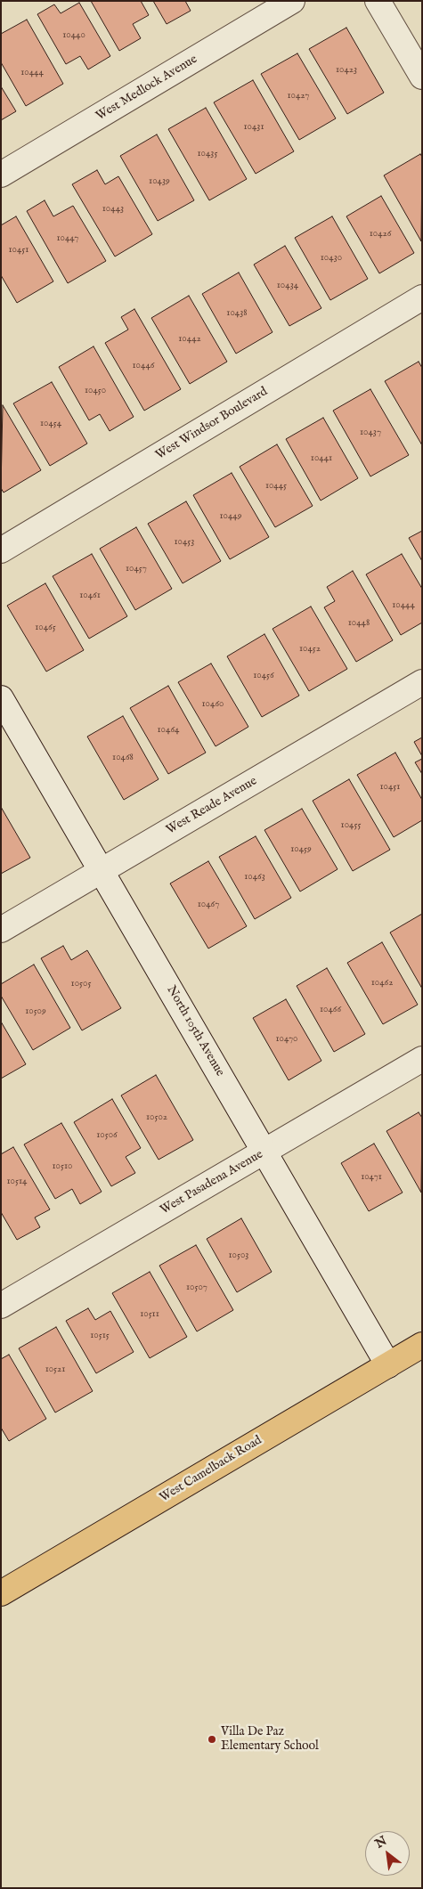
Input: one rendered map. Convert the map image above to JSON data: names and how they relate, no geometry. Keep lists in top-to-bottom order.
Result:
{
  "streets": {
    "main road": ["West Camelback Road"],
    "street": [
      "West Medlock Avenue",
      "West Windsor Boulevard",
      "West Reade Avenue",
      "North 105th Avenue",
      "West Pasadena Avenue"
    ]
  },
  "crossings": [
    ["West Reade Avenue", "North 105th Avenue"],
    ["North 105th Avenue", "West Pasadena Avenue"],
    ["North 105th Avenue", "West Camelback Road"]
  ],
  "places": ["Villa De Paz Elementary School"],
  "house_numbers": [
    "10440",
    "10423",
    "10444",
    "10427",
    "10431",
    "10435",
    "10439",
    "10443",
    "10426",
    "10447",
    "10451",
    "10430",
    "10434",
    "10438",
    "10442",
    "10446",
    "10450",
    "10454",
    "10437",
    "10441",
    "10445",
    "10449",
    "10453",
    "10457",
    "10461",
    "10444",
    "10448",
    "10465",
    "10452",
    "10456",
    "10460",
    "10464",
    "10468",
    "10451",
    "10455",
    "10459",
    "10463",
    "10467",
    "10462",
    "10505",
    "10466",
    "10509",
    "10470",
    "10502",
    "10506",
    "10510",
    "10471",
    "10514",
    "10503",
    "10507",
    "10511",
    "10515",
    "10521"
  ],
  "north": "top left"
}
